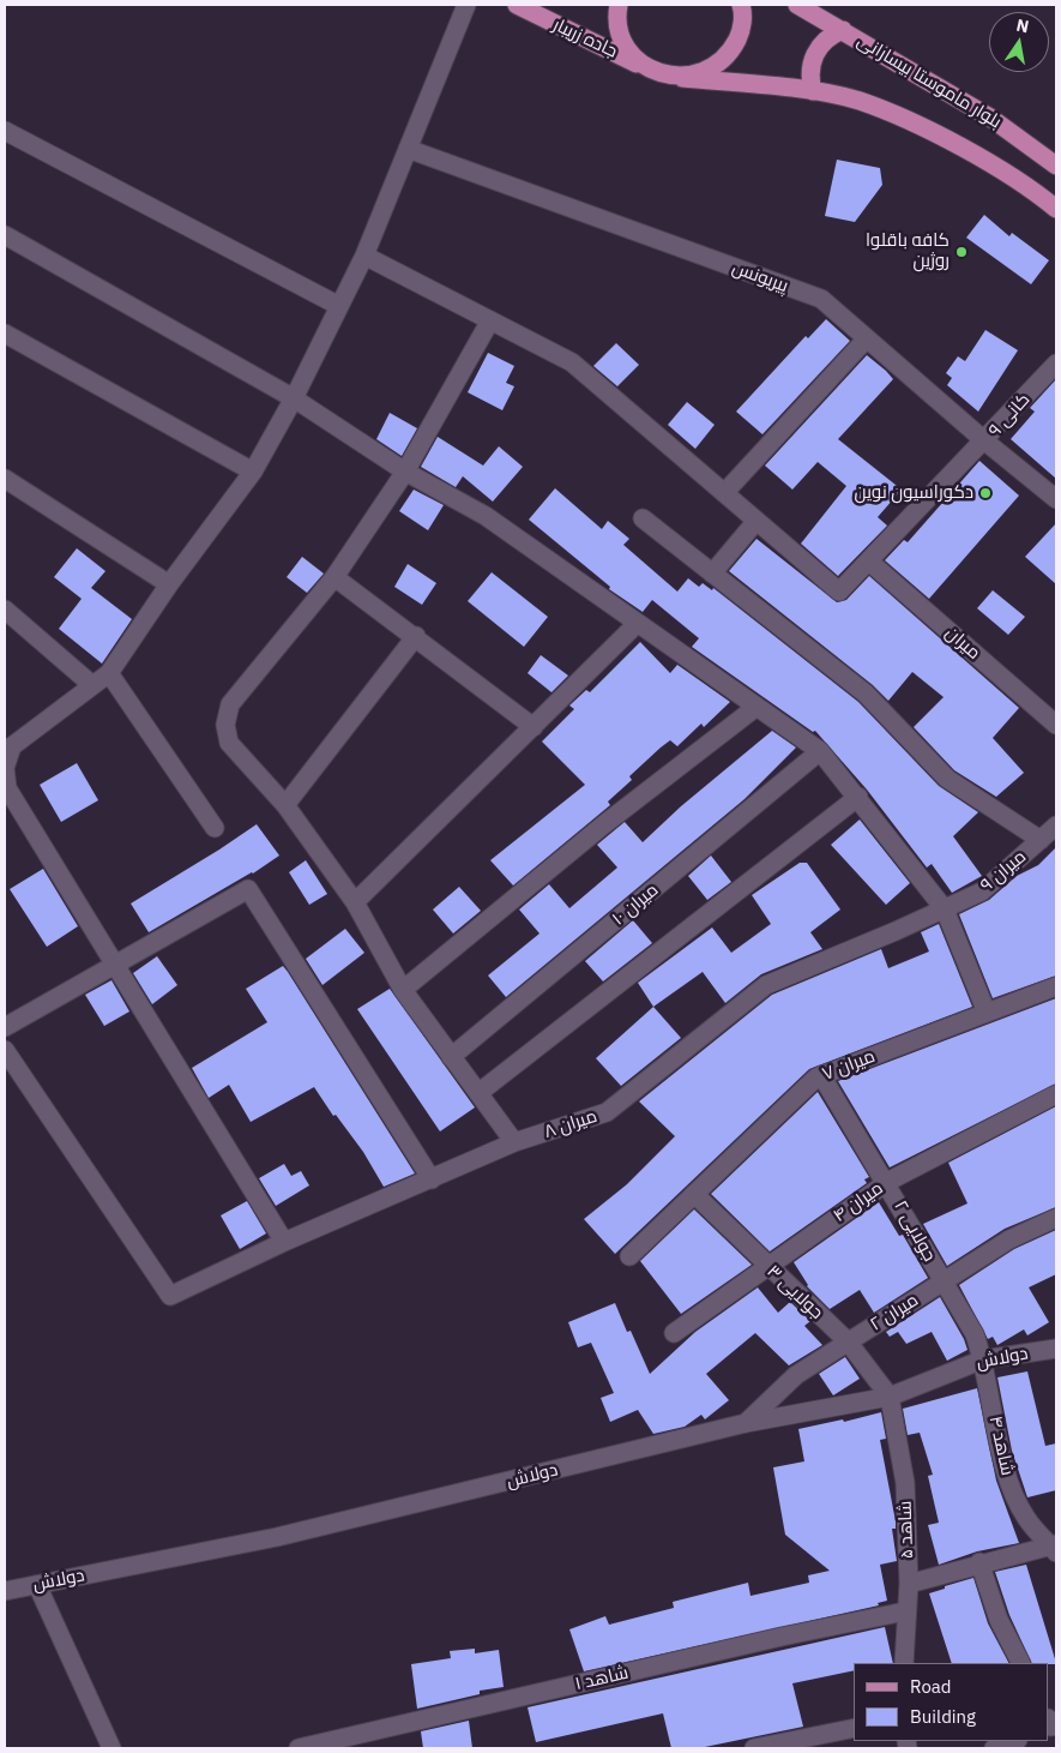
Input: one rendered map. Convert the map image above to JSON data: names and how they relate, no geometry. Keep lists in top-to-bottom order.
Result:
{
  "streets": {
    "main road": ["جاده زریبار", "بلوار ماموستا بیسارانی"],
    "street": [
      "پیریونس",
      "کانی ۹",
      "میران",
      "میران ۹",
      "میران ۱۰",
      "میران ۷",
      "میران ۸",
      "میران ۴",
      "جولایی ۲",
      "جولایی ۳",
      "میران ۲",
      "دولاش",
      "شاهد ۴",
      "شاهد ۵",
      "شاهد ۱"
    ]
  },
  "crossings": [
    ["پیریونس", "کانی ۹"],
    ["کانی ۹", "میران"],
    ["میران ۹", "میران ۸"],
    ["میران ۷", "جولایی ۲"],
    ["میران ۷", "جولایی ۳"],
    ["میران ۴", "جولایی ۲"],
    ["میران ۴", "جولایی ۳"],
    ["جولایی ۲", "میران ۲"],
    ["جولایی ۲", "دولاش"],
    ["جولایی ۲", "شاهد ۴"],
    ["جولایی ۳", "میران ۲"],
    ["جولایی ۳", "دولاش"],
    ["جولایی ۳", "شاهد ۵"],
    ["میران ۲", "دولاش"],
    ["دولاش", "شاهد ۴"],
    ["دولاش", "شاهد ۵"],
    ["شاهد ۵", "شاهد ۱"]
  ],
  "places": ["کافه باقلوا روژین", "دکوراسیون نوین"],
  "legend": ["Road", "Building"],
  "north": "top"
}
